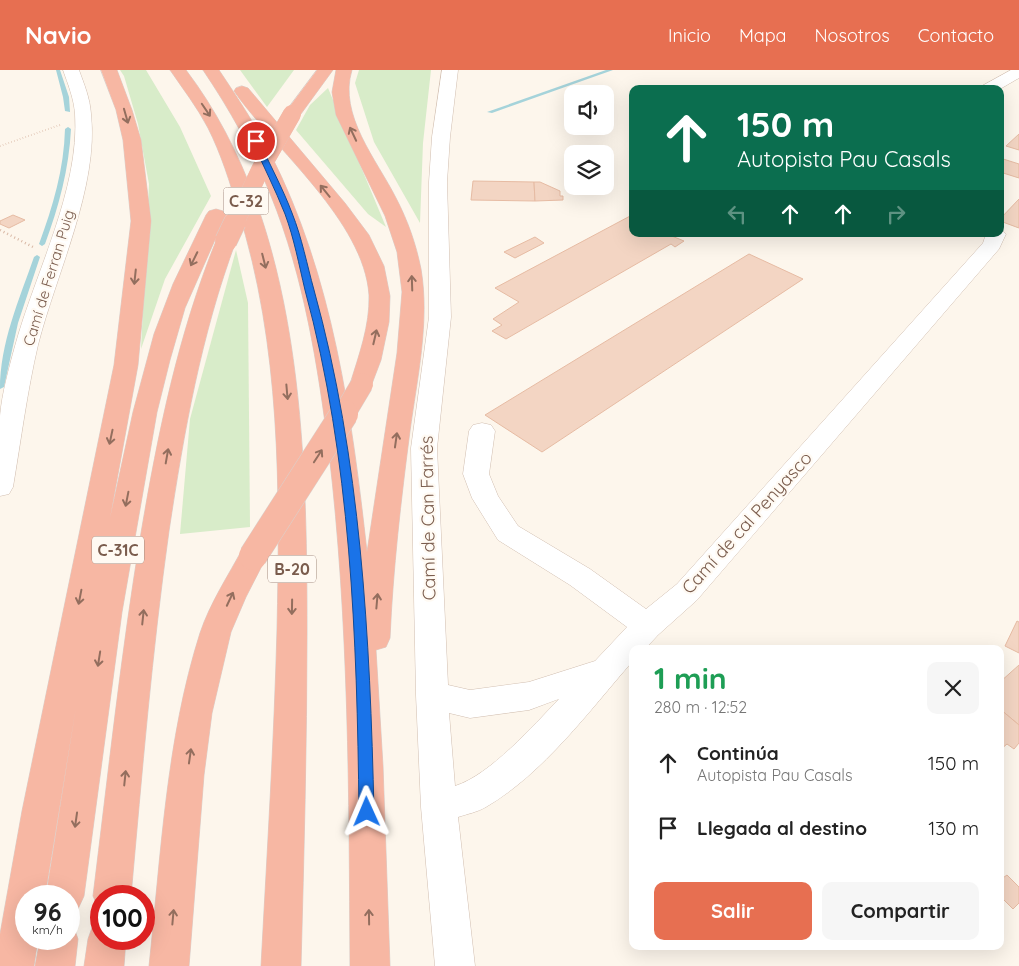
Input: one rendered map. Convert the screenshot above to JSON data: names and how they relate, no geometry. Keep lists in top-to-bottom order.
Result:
{
  "streets": {
    "highway": ["C-32", "C-31C", "B-20"],
    "street": ["Camí de Ferran Puig", "Camí de Can Farrés", "Camí de cal Penyasco"]
  },
  "crossings": [
    ["C-32", "B-20"],
    ["Camí de Can Farrés", "Camí de cal Penyasco"]
  ],
  "page": {
    "header": "Navio",
    "nav": [
      "Inicio",
      "Mapa",
      "Nosotros",
      "Contacto"
    ],
    "turn": ["150 m", "Autopista Pau Casals"],
    "heading": ["1 min", "280 m · 12:52"],
    "list": [
      {
        "name": "Continúa",
        "note": "Autopista Pau Casals",
        "value": "150 m"
      },
      {
        "name": "Llegada al destino",
        "value": "130 m"
      }
    ],
    "buttons": ["Salir", "Compartir"],
    "speed": "96 km/h",
    "limit": "100"
  }
}
